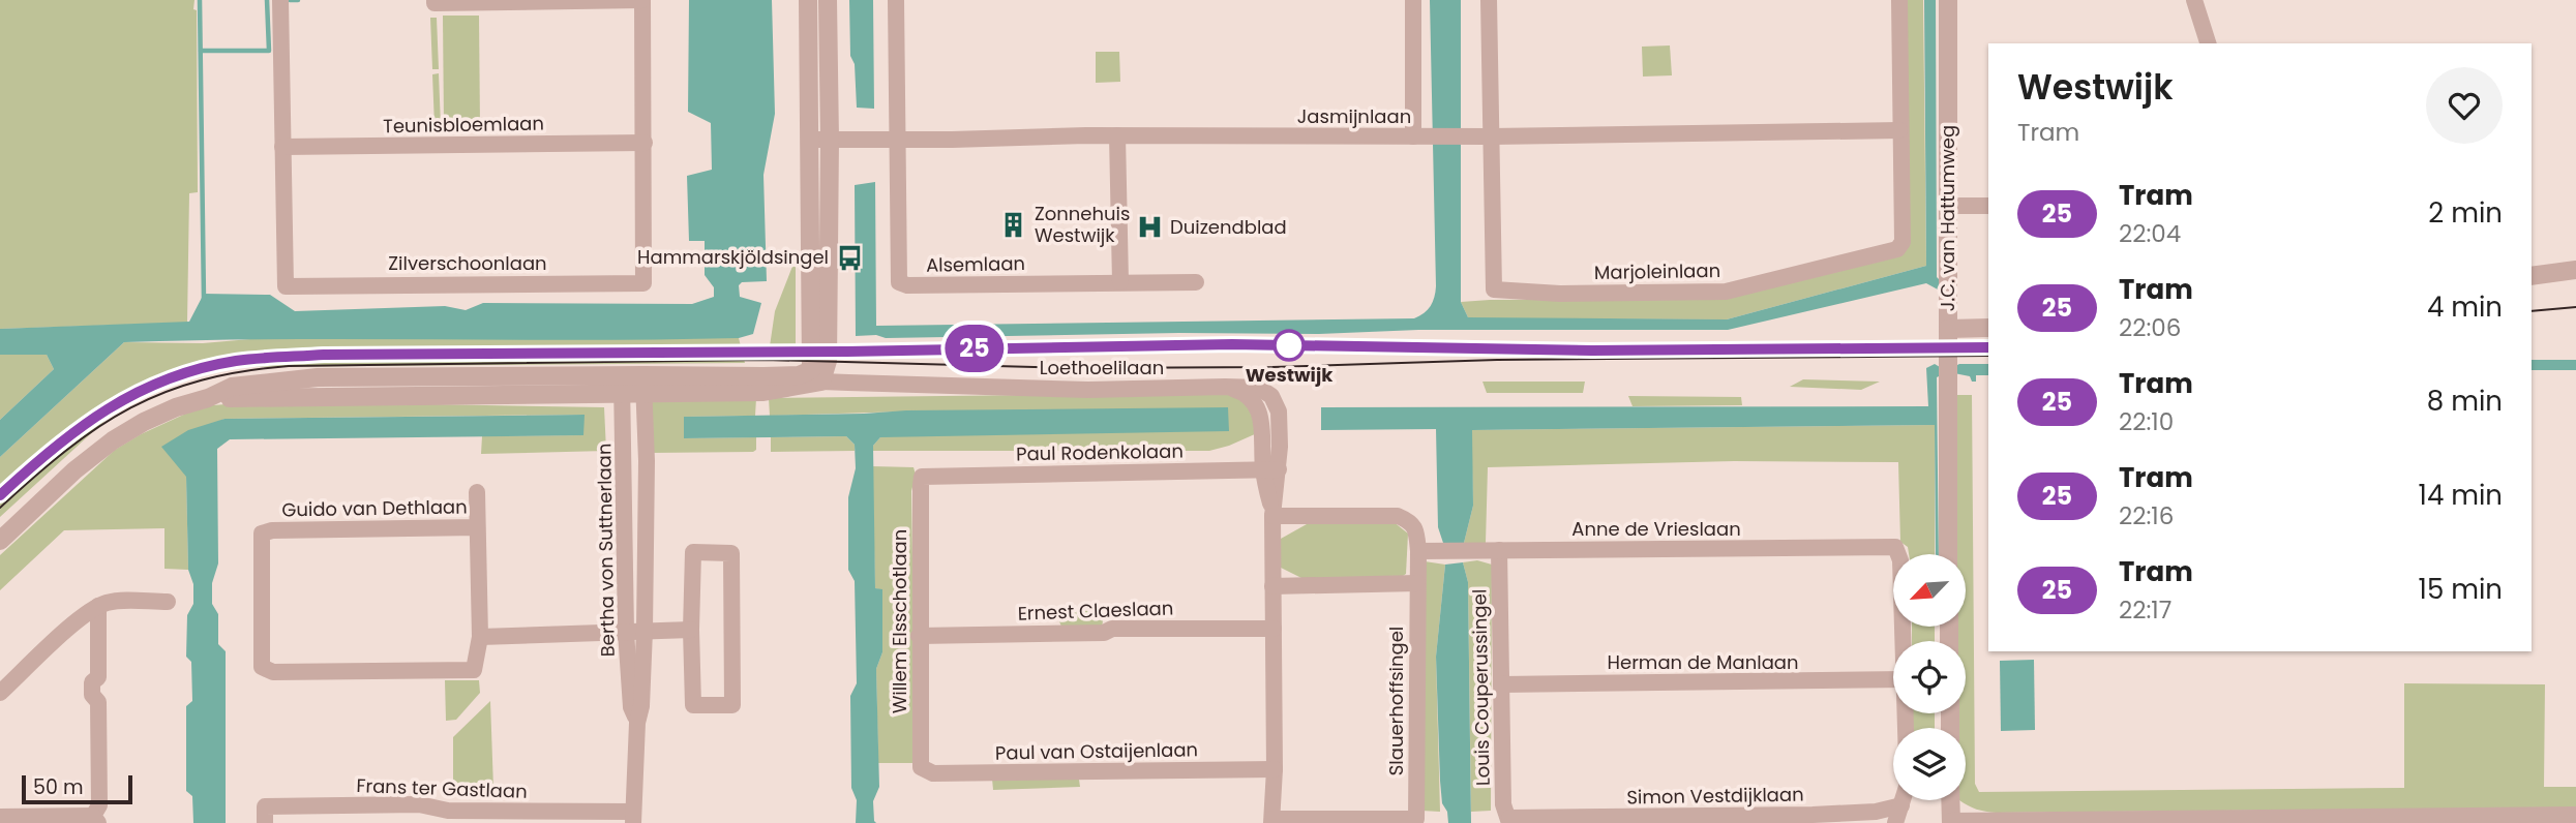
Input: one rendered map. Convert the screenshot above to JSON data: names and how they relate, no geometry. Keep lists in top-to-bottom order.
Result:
{
  "streets": {
    "street": [
      "Jasmijnlaan",
      "Teunisbloemlaan",
      "J.C. van Hattumweg",
      "Zilverschoonlaan",
      "Alsemlaan",
      "Marjoleinlaan",
      "Loethoelilaan",
      "Paul Rodenkolaan",
      "Guido van Dethlaan",
      "Anne de Vrieslaan",
      "Bertha von Suttnerlaan",
      "Ernest Claeslaan",
      "Willem Elsschotlaan",
      "Herman de Manlaan",
      "Louis Couperussingel",
      "Slauerhoffsingel",
      "Paul van Ostaijenlaan",
      "Frans ter Gastlaan",
      "Simon Vestdijklaan"
    ]
  },
  "crossings": [
    ["Jasmijnlaan", "Alsemlaan"],
    ["Jasmijnlaan", "Marjoleinlaan"],
    ["Teunisbloemlaan", "Zilverschoonlaan"],
    ["Loethoelilaan", "Paul Rodenkolaan"],
    ["Loethoelilaan", "Ernest Claeslaan"],
    ["Loethoelilaan", "Slauerhoffsingel"],
    ["Loethoelilaan", "Paul van Ostaijenlaan"],
    ["Paul Rodenkolaan", "Willem Elsschotlaan"],
    ["Anne de Vrieslaan", "Louis Couperussingel"],
    ["Anne de Vrieslaan", "Slauerhoffsingel"],
    ["Bertha von Suttnerlaan", "Frans ter Gastlaan"],
    ["Ernest Claeslaan", "Willem Elsschotlaan"],
    ["Willem Elsschotlaan", "Paul van Ostaijenlaan"],
    ["Herman de Manlaan", "Louis Couperussingel"],
    ["Louis Couperussingel", "Simon Vestdijklaan"]
  ],
  "places": {
    "building": ["Zonnehuis Westwijk"],
    "hospital": ["Duizendblad"],
    "bus stop": ["Hammarskjöldsingel"],
    "other": ["Westwijk"]
  },
  "lines": ["tram line 25"],
  "scale_bar": "50 m",
  "north": "bottom left",
  "page": {
    "on_map": "25",
    "heading": ["Westwijk", "Tram"],
    "list": [
      {
        "mark": "25",
        "name": "Tram",
        "note": "22:04",
        "value": "2 min"
      },
      {
        "mark": "25",
        "name": "Tram",
        "note": "22:06",
        "value": "4 min"
      },
      {
        "mark": "25",
        "name": "Tram",
        "note": "22:10",
        "value": "8 min"
      },
      {
        "mark": "25",
        "name": "Tram",
        "note": "22:16",
        "value": "14 min"
      },
      {
        "mark": "25",
        "name": "Tram",
        "note": "22:17",
        "value": "15 min"
      }
    ],
    "scale": "50 m"
  }
}
